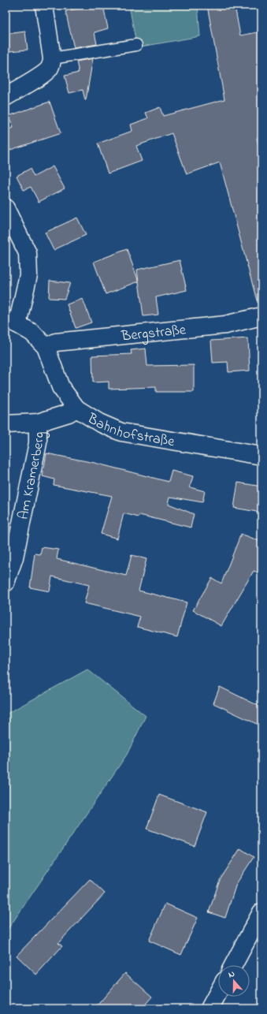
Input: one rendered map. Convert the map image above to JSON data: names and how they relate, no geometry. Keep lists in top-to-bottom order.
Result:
{
  "streets": {
    "street": ["Bergstraße", "Bahnhofstraße", "Am Kramerberg"]
  },
  "crossings": [
    ["Bahnhofstraße", "Am Kramerberg"]
  ],
  "north": "top"
}
